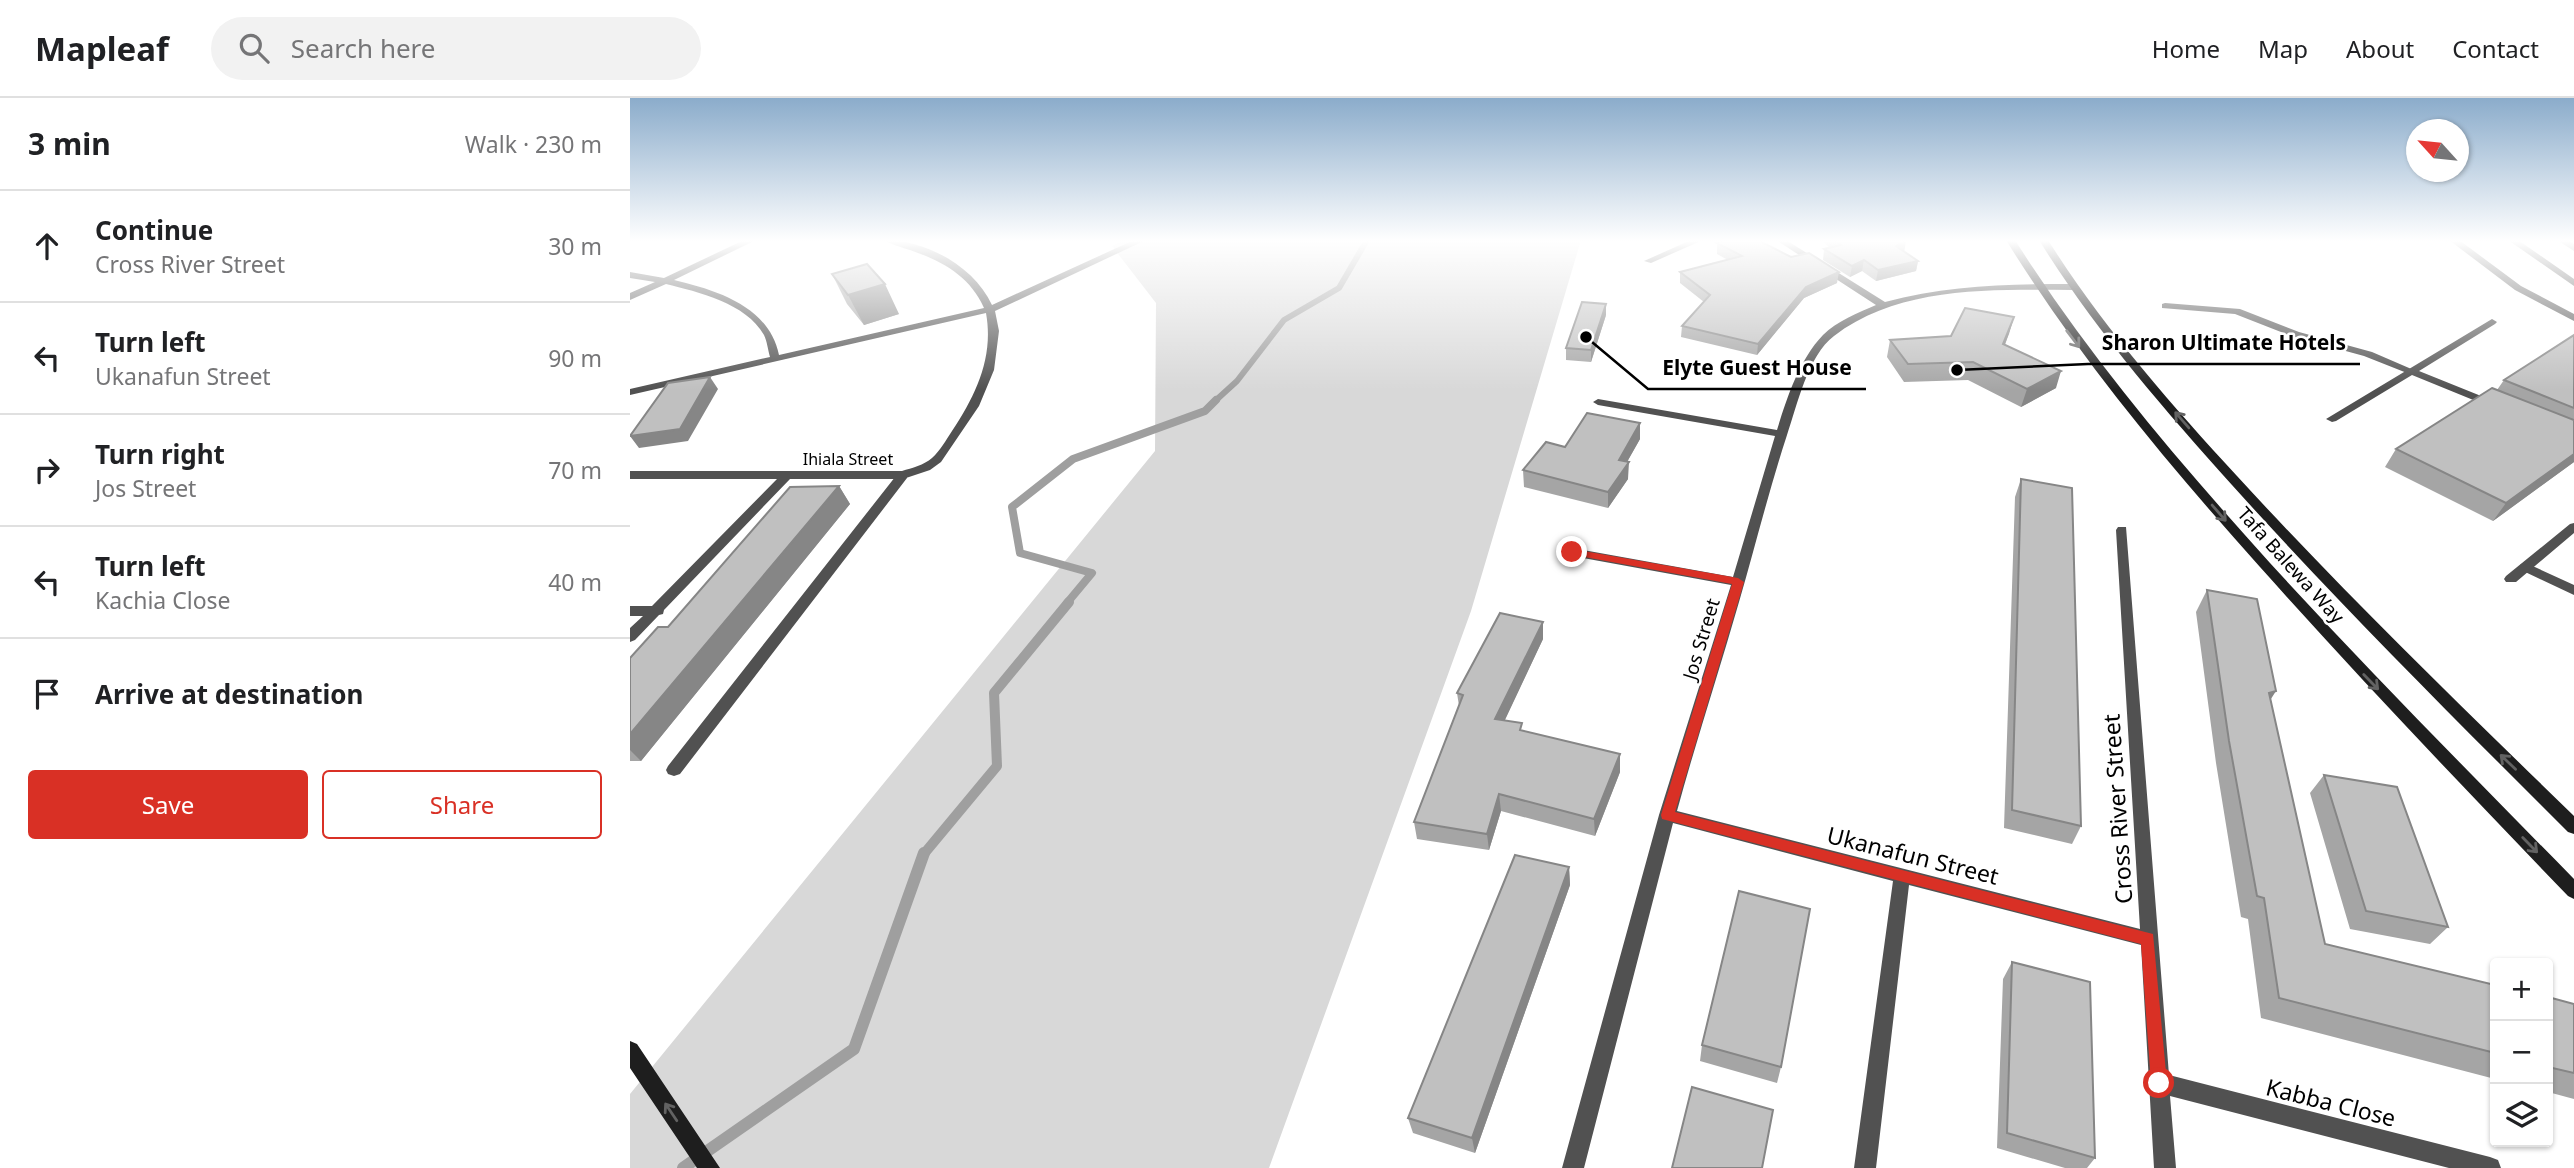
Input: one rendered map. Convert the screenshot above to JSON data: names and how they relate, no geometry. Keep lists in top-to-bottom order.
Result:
{
  "streets": {
    "main road": ["Tafa Balewa Way"],
    "street": [
      "Ihiala Street",
      "Jos Street",
      "Cross River Street",
      "Ukanafun Street",
      "Kabba Close"
    ]
  },
  "crossings": [
    ["Jos Street", "Ukanafun Street"],
    ["Cross River Street", "Ukanafun Street"],
    ["Cross River Street", "Kabba Close"]
  ],
  "places": ["Elyte Guest House", "Sharon Ultimate Hotels"],
  "north": "top left",
  "page": {
    "header": "Mapleaf",
    "search": "Search here",
    "nav": [
      "Home",
      "Map",
      "About",
      "Contact"
    ],
    "heading": ["3 min", "Walk · 230 m"],
    "list": [
      ["Continue", "Cross River Street", "30 m"],
      ["Turn left", "Ukanafun Street", "90 m"],
      ["Turn right", "Jos Street", "70 m"],
      ["Turn left", "Kachia Close", "40 m"],
      "Arrive at destination"
    ],
    "buttons": ["Save", "Share"],
    "map_buttons": ["+", "−"]
  }
}
